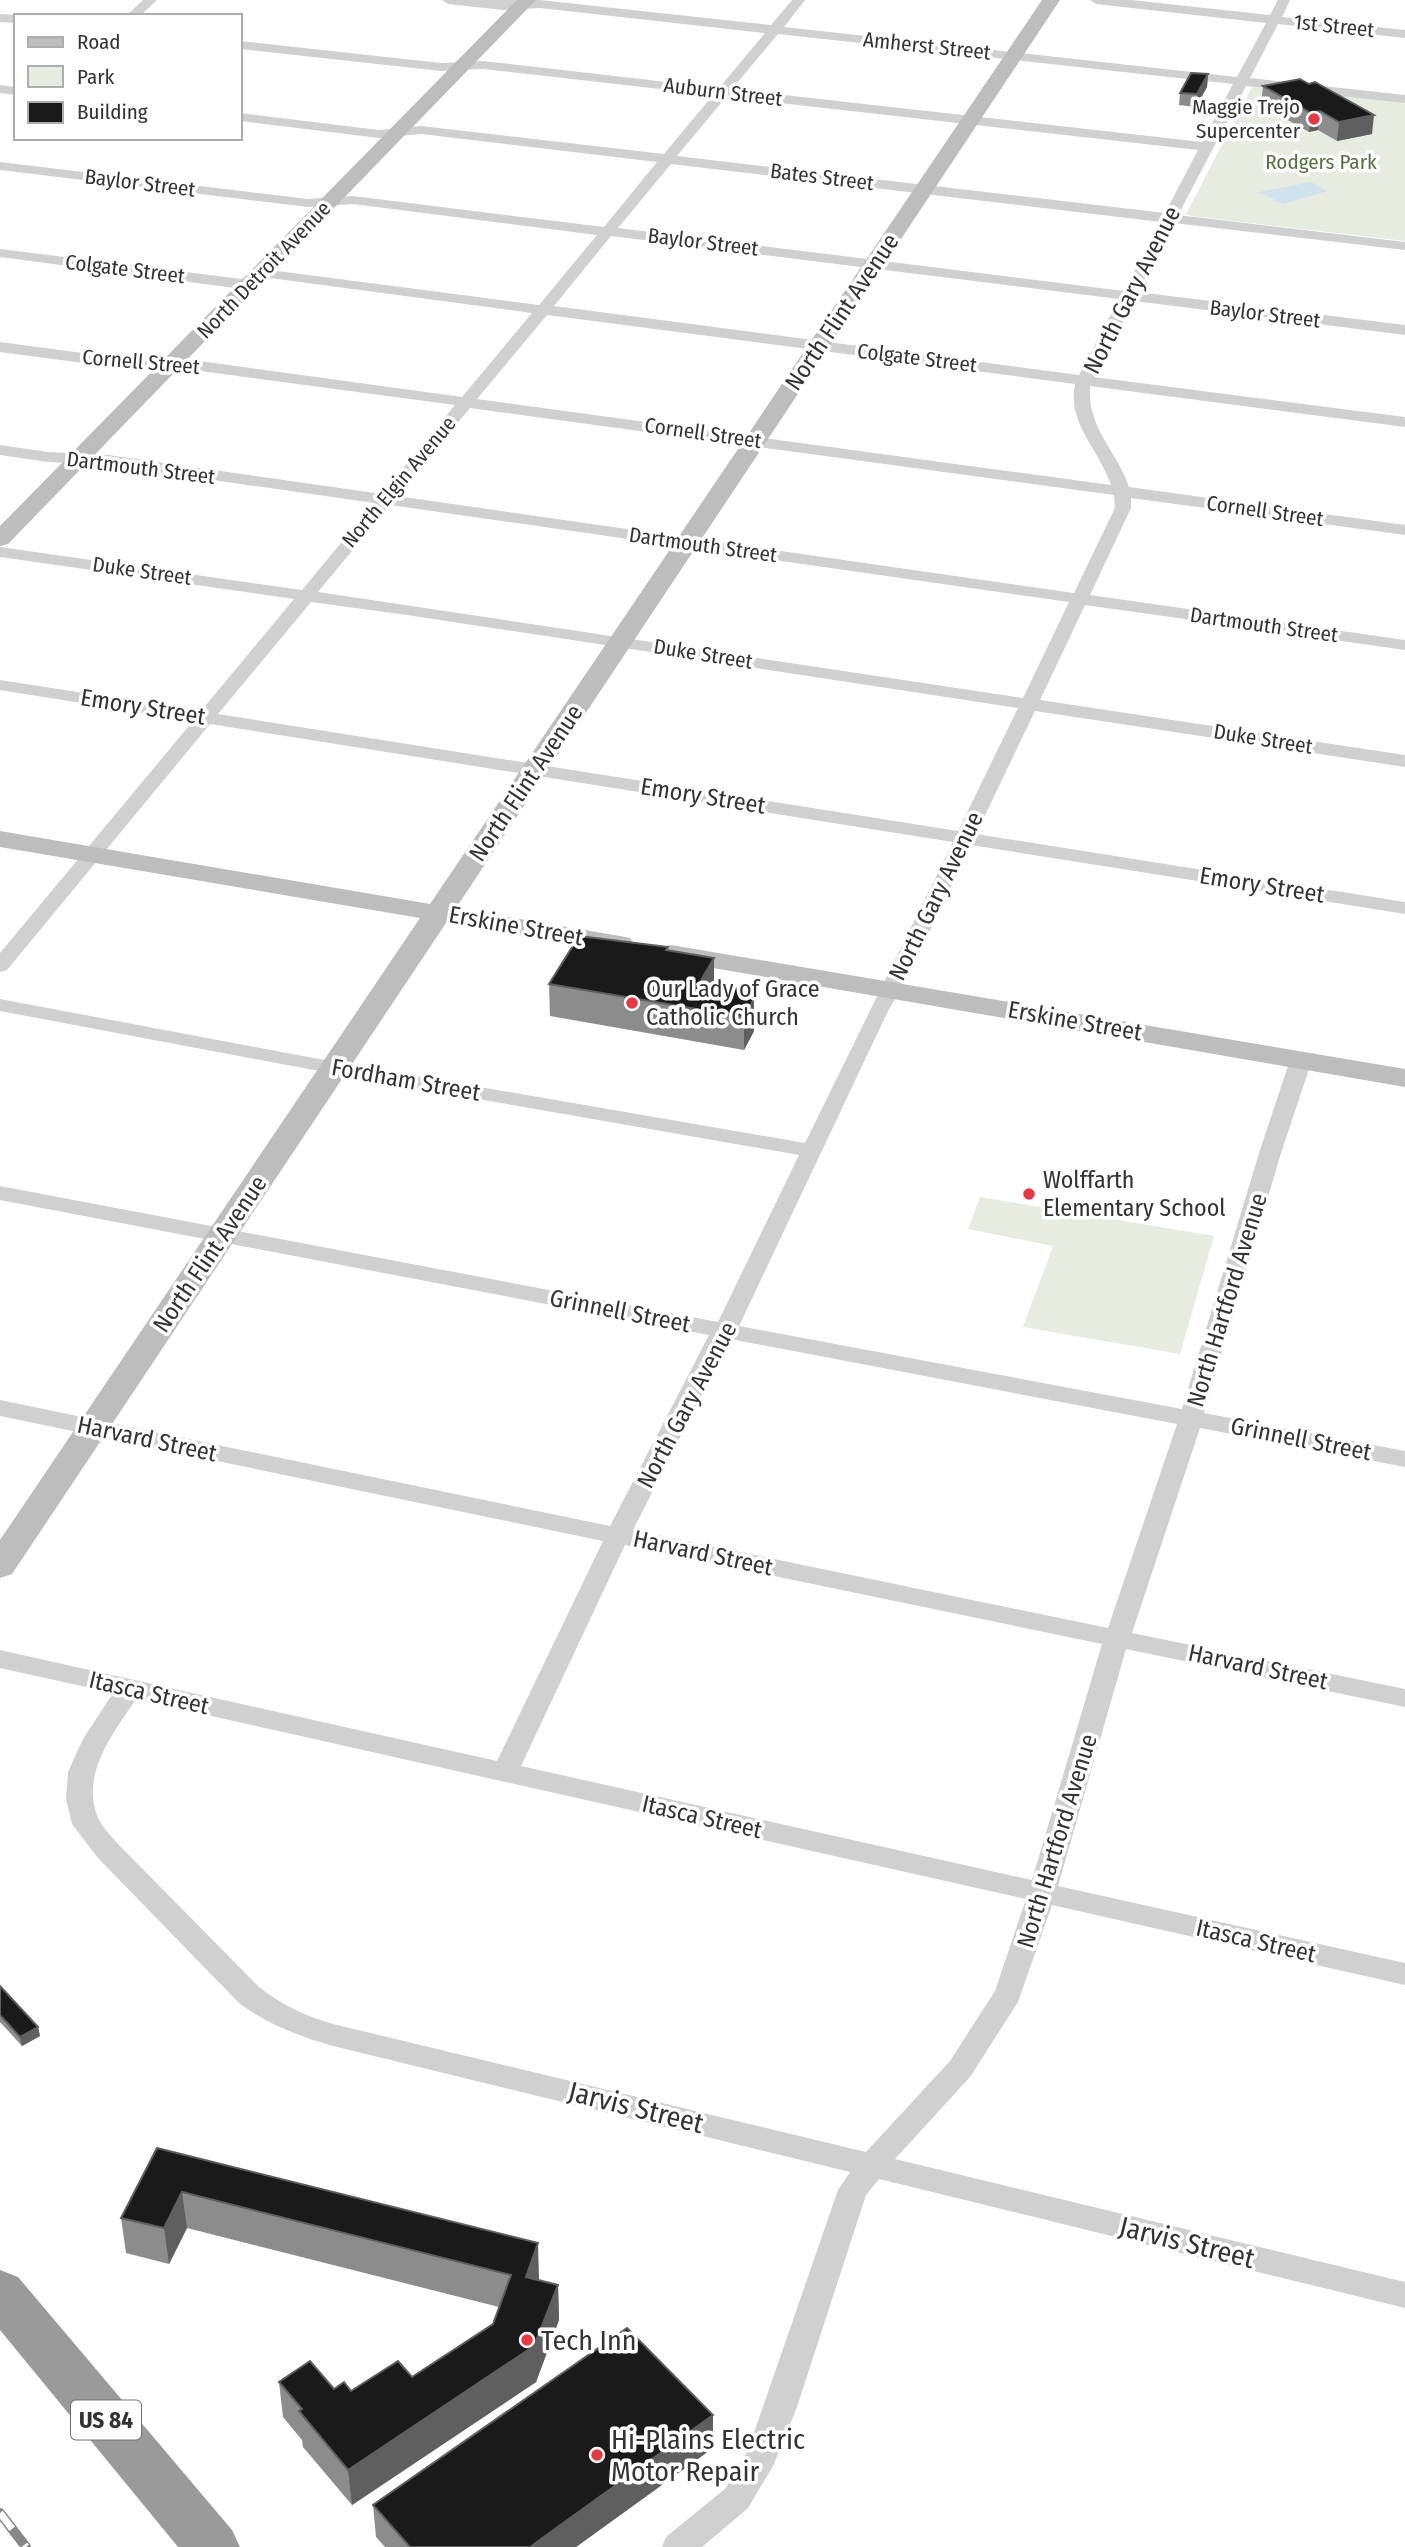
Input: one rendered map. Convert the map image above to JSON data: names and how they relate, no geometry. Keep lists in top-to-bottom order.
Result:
{
  "streets": {
    "highway": ["US 84"],
    "street": [
      "1st Street",
      "Amherst Street",
      "Auburn Street",
      "Bates Street",
      "Baylor Street",
      "Colgate Street",
      "North Detroit Avenue",
      "North Gary Avenue",
      "North Flint Avenue",
      "Cornell Street",
      "Dartmouth Street",
      "North Elgin Avenue",
      "Duke Street",
      "Emory Street",
      "Erskine Street",
      "Fordham Street",
      "North Hartford Avenue",
      "Grinnell Street",
      "Harvard Street",
      "Itasca Street",
      "Jarvis Street"
    ]
  },
  "crossings": [
    ["1st Street", "North Gary Avenue"],
    ["Amherst Street", "North Detroit Avenue"],
    ["Amherst Street", "North Gary Avenue"],
    ["Amherst Street", "North Flint Avenue"],
    ["Amherst Street", "North Elgin Avenue"],
    ["Auburn Street", "North Detroit Avenue"],
    ["Auburn Street", "North Gary Avenue"],
    ["Auburn Street", "North Flint Avenue"],
    ["Auburn Street", "North Elgin Avenue"],
    ["Bates Street", "North Detroit Avenue"],
    ["Bates Street", "North Gary Avenue"],
    ["Bates Street", "North Flint Avenue"],
    ["Bates Street", "North Elgin Avenue"],
    ["Baylor Street", "North Detroit Avenue"],
    ["Baylor Street", "North Gary Avenue"],
    ["Baylor Street", "North Flint Avenue"],
    ["Baylor Street", "North Elgin Avenue"],
    ["Colgate Street", "North Detroit Avenue"],
    ["Colgate Street", "North Gary Avenue"],
    ["Colgate Street", "North Flint Avenue"],
    ["Colgate Street", "North Elgin Avenue"],
    ["North Detroit Avenue", "Cornell Street"],
    ["North Detroit Avenue", "Dartmouth Street"],
    ["North Gary Avenue", "Cornell Street"],
    ["North Gary Avenue", "Dartmouth Street"],
    ["North Gary Avenue", "Duke Street"],
    ["North Gary Avenue", "Emory Street"],
    ["North Gary Avenue", "Erskine Street"],
    ["North Gary Avenue", "Fordham Street"],
    ["North Gary Avenue", "Grinnell Street"],
    ["North Gary Avenue", "Harvard Street"],
    ["North Gary Avenue", "Itasca Street"],
    ["North Flint Avenue", "Cornell Street"],
    ["North Flint Avenue", "Dartmouth Street"],
    ["North Flint Avenue", "Duke Street"],
    ["North Flint Avenue", "Emory Street"],
    ["North Flint Avenue", "Erskine Street"],
    ["North Flint Avenue", "Fordham Street"],
    ["North Flint Avenue", "Grinnell Street"],
    ["North Flint Avenue", "Harvard Street"],
    ["Cornell Street", "North Elgin Avenue"],
    ["Dartmouth Street", "North Elgin Avenue"],
    ["North Elgin Avenue", "Duke Street"],
    ["North Elgin Avenue", "Emory Street"],
    ["North Elgin Avenue", "Erskine Street"],
    ["Erskine Street", "North Hartford Avenue"],
    ["North Hartford Avenue", "Grinnell Street"],
    ["North Hartford Avenue", "Harvard Street"],
    ["North Hartford Avenue", "Itasca Street"],
    ["North Hartford Avenue", "Jarvis Street"],
    ["Itasca Street", "Jarvis Street"]
  ],
  "parks": ["Rodgers Park"],
  "places": [
    "Maggie Trejo Supercenter",
    "Our Lady of Grace Catholic Church",
    "Wolffarth Elementary School",
    "Tech Inn",
    "Hi-Plains Electric Motor Repair"
  ],
  "legend": ["Road", "Park", "Building"]
}
